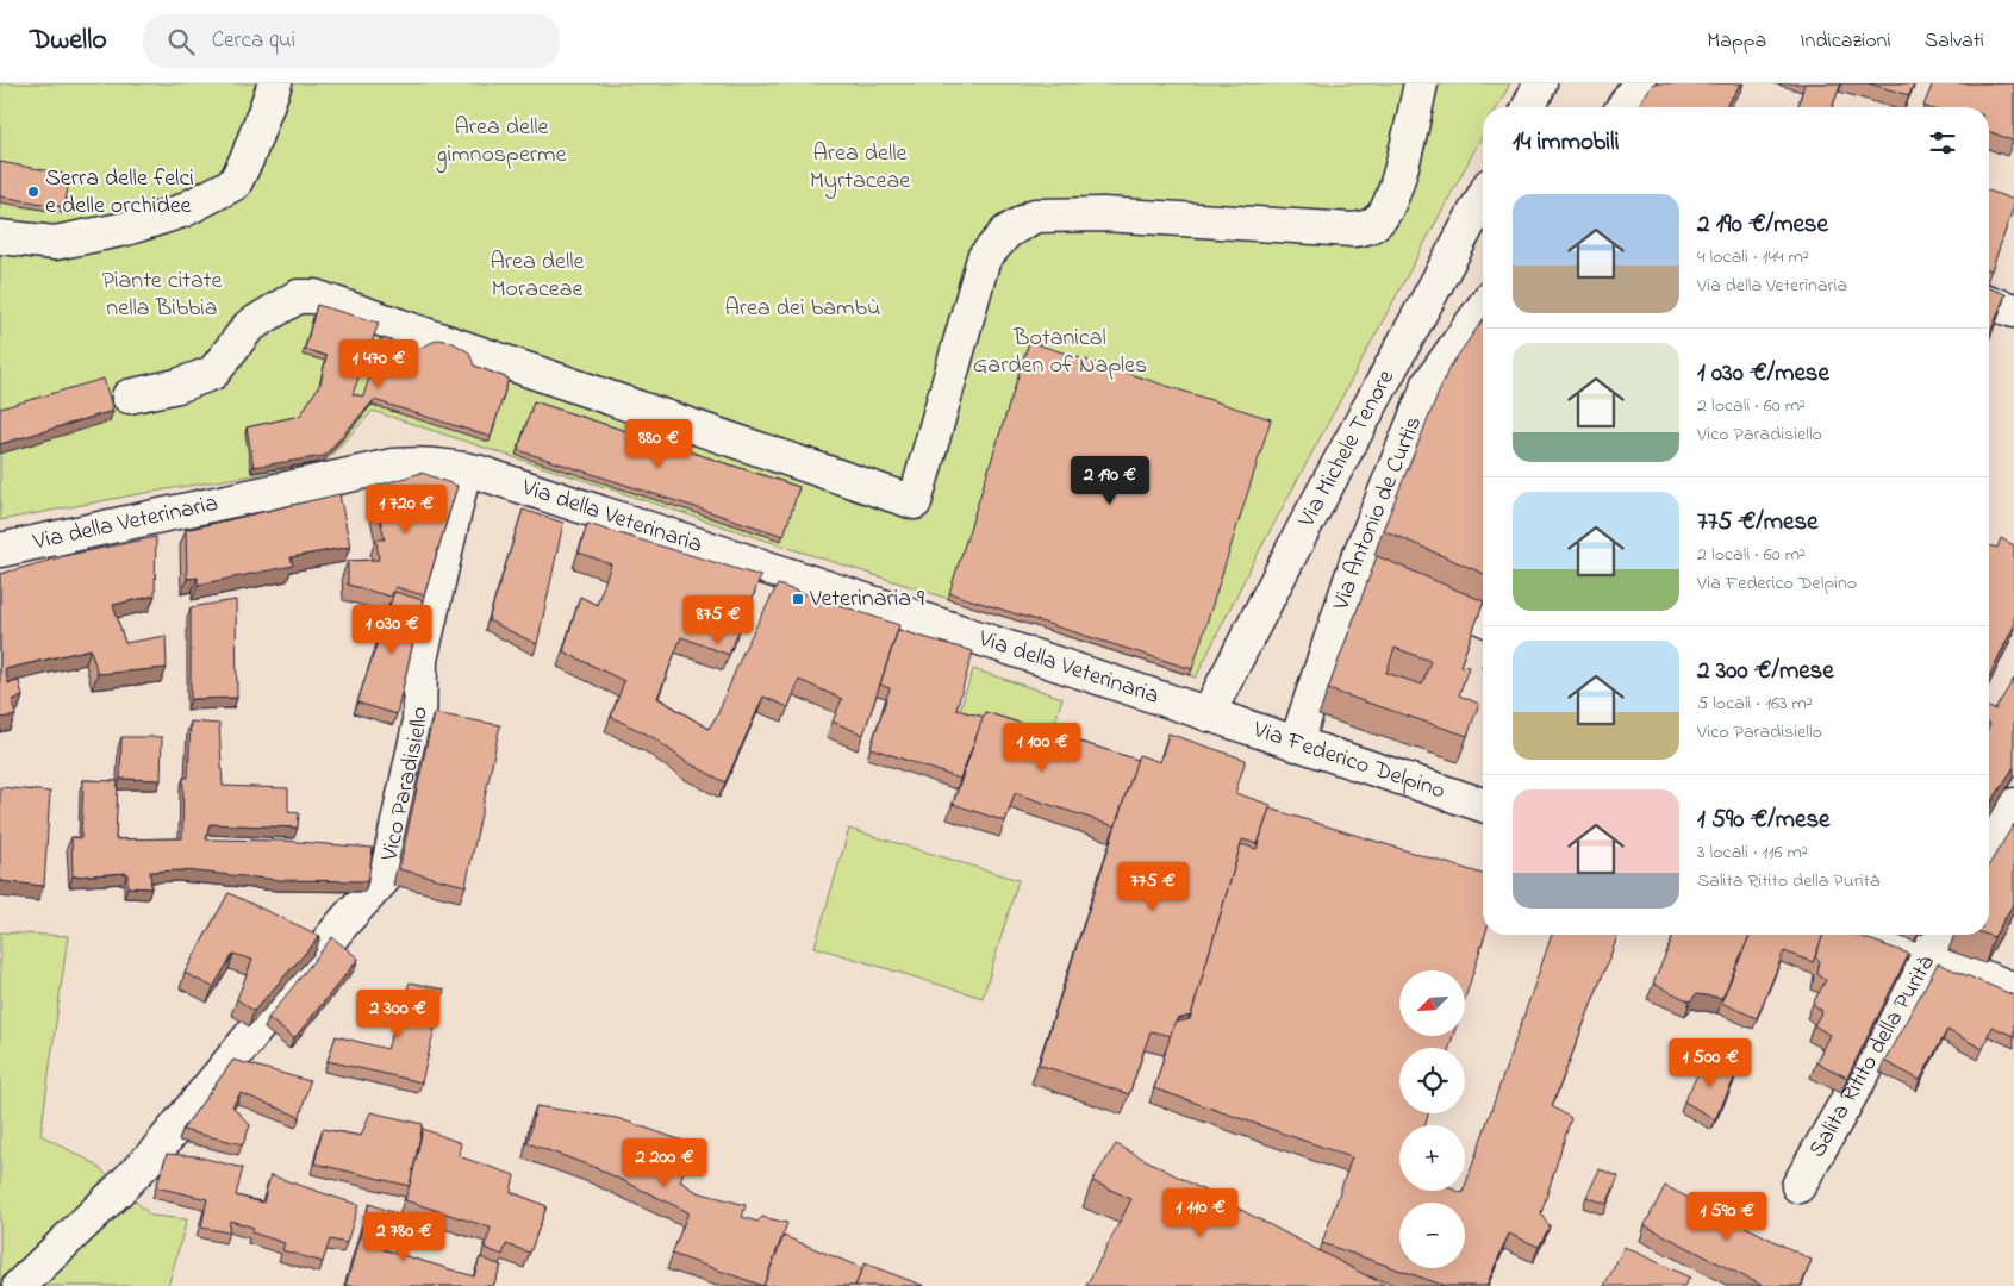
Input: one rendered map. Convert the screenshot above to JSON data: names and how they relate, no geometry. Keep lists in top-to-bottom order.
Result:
{
  "streets": {
    "street": [
      "Via Michele Tenore",
      "Via Antonio de Curtis",
      "Via della Veterinaria",
      "Via Federico Delpino",
      "Vico Paradisiello",
      "Salita Ritito della Purità"
    ]
  },
  "crossings": [
    ["Via Michele Tenore", "Via della Veterinaria"],
    ["Via Michele Tenore", "Via Federico Delpino"],
    ["Via Antonio de Curtis", "Via Federico Delpino"],
    ["Via della Veterinaria", "Via Federico Delpino"],
    ["Via della Veterinaria", "Vico Paradisiello"]
  ],
  "parks": [
    "Area delle gimnosperme",
    "Area delle Myrtaceae",
    "Area delle Moraceae",
    "Piante citate nella Bibbia",
    "Area dei bambù",
    "Botanical Garden of Naples"
  ],
  "places": {
    "other": ["Serra delle felci e delle orchidee"],
    "transit": ["Veterinaria 9"]
  },
  "north": "bottom left",
  "page": {
    "header": "Dwello",
    "search": "Cerca qui",
    "nav": ["Mappa", "Indicazioni", "Salvati"],
    "heading": "14 immobili",
    "list": [
      {
        "name": "2 190 €/mese",
        "note": "4 locali · 144 m² · Via della Veterinaria"
      },
      {
        "name": "1 030 €/mese",
        "note": "2 locali · 60 m² · Vico Paradisiello"
      },
      {
        "name": "775 €/mese",
        "note": "2 locali · 60 m² · Via Federico Delpino"
      },
      {
        "name": "2 300 €/mese",
        "note": "5 locali · 163 m² · Vico Paradisiello"
      },
      {
        "name": "1 590 €/mese",
        "note": "3 locali · 116 m² · Salita Ritito della Purità"
      }
    ],
    "price": [
      "1 470 €",
      "880 €",
      "2 190 €",
      "1 720 €",
      "875 €",
      "1 030 €",
      "1 100 €",
      "775 €",
      "2 300 €",
      "1 500 €",
      "2 200 €",
      "1 110 €",
      "1 590 €",
      "2 780 €"
    ],
    "map_buttons": ["+", "−"]
  }
}
